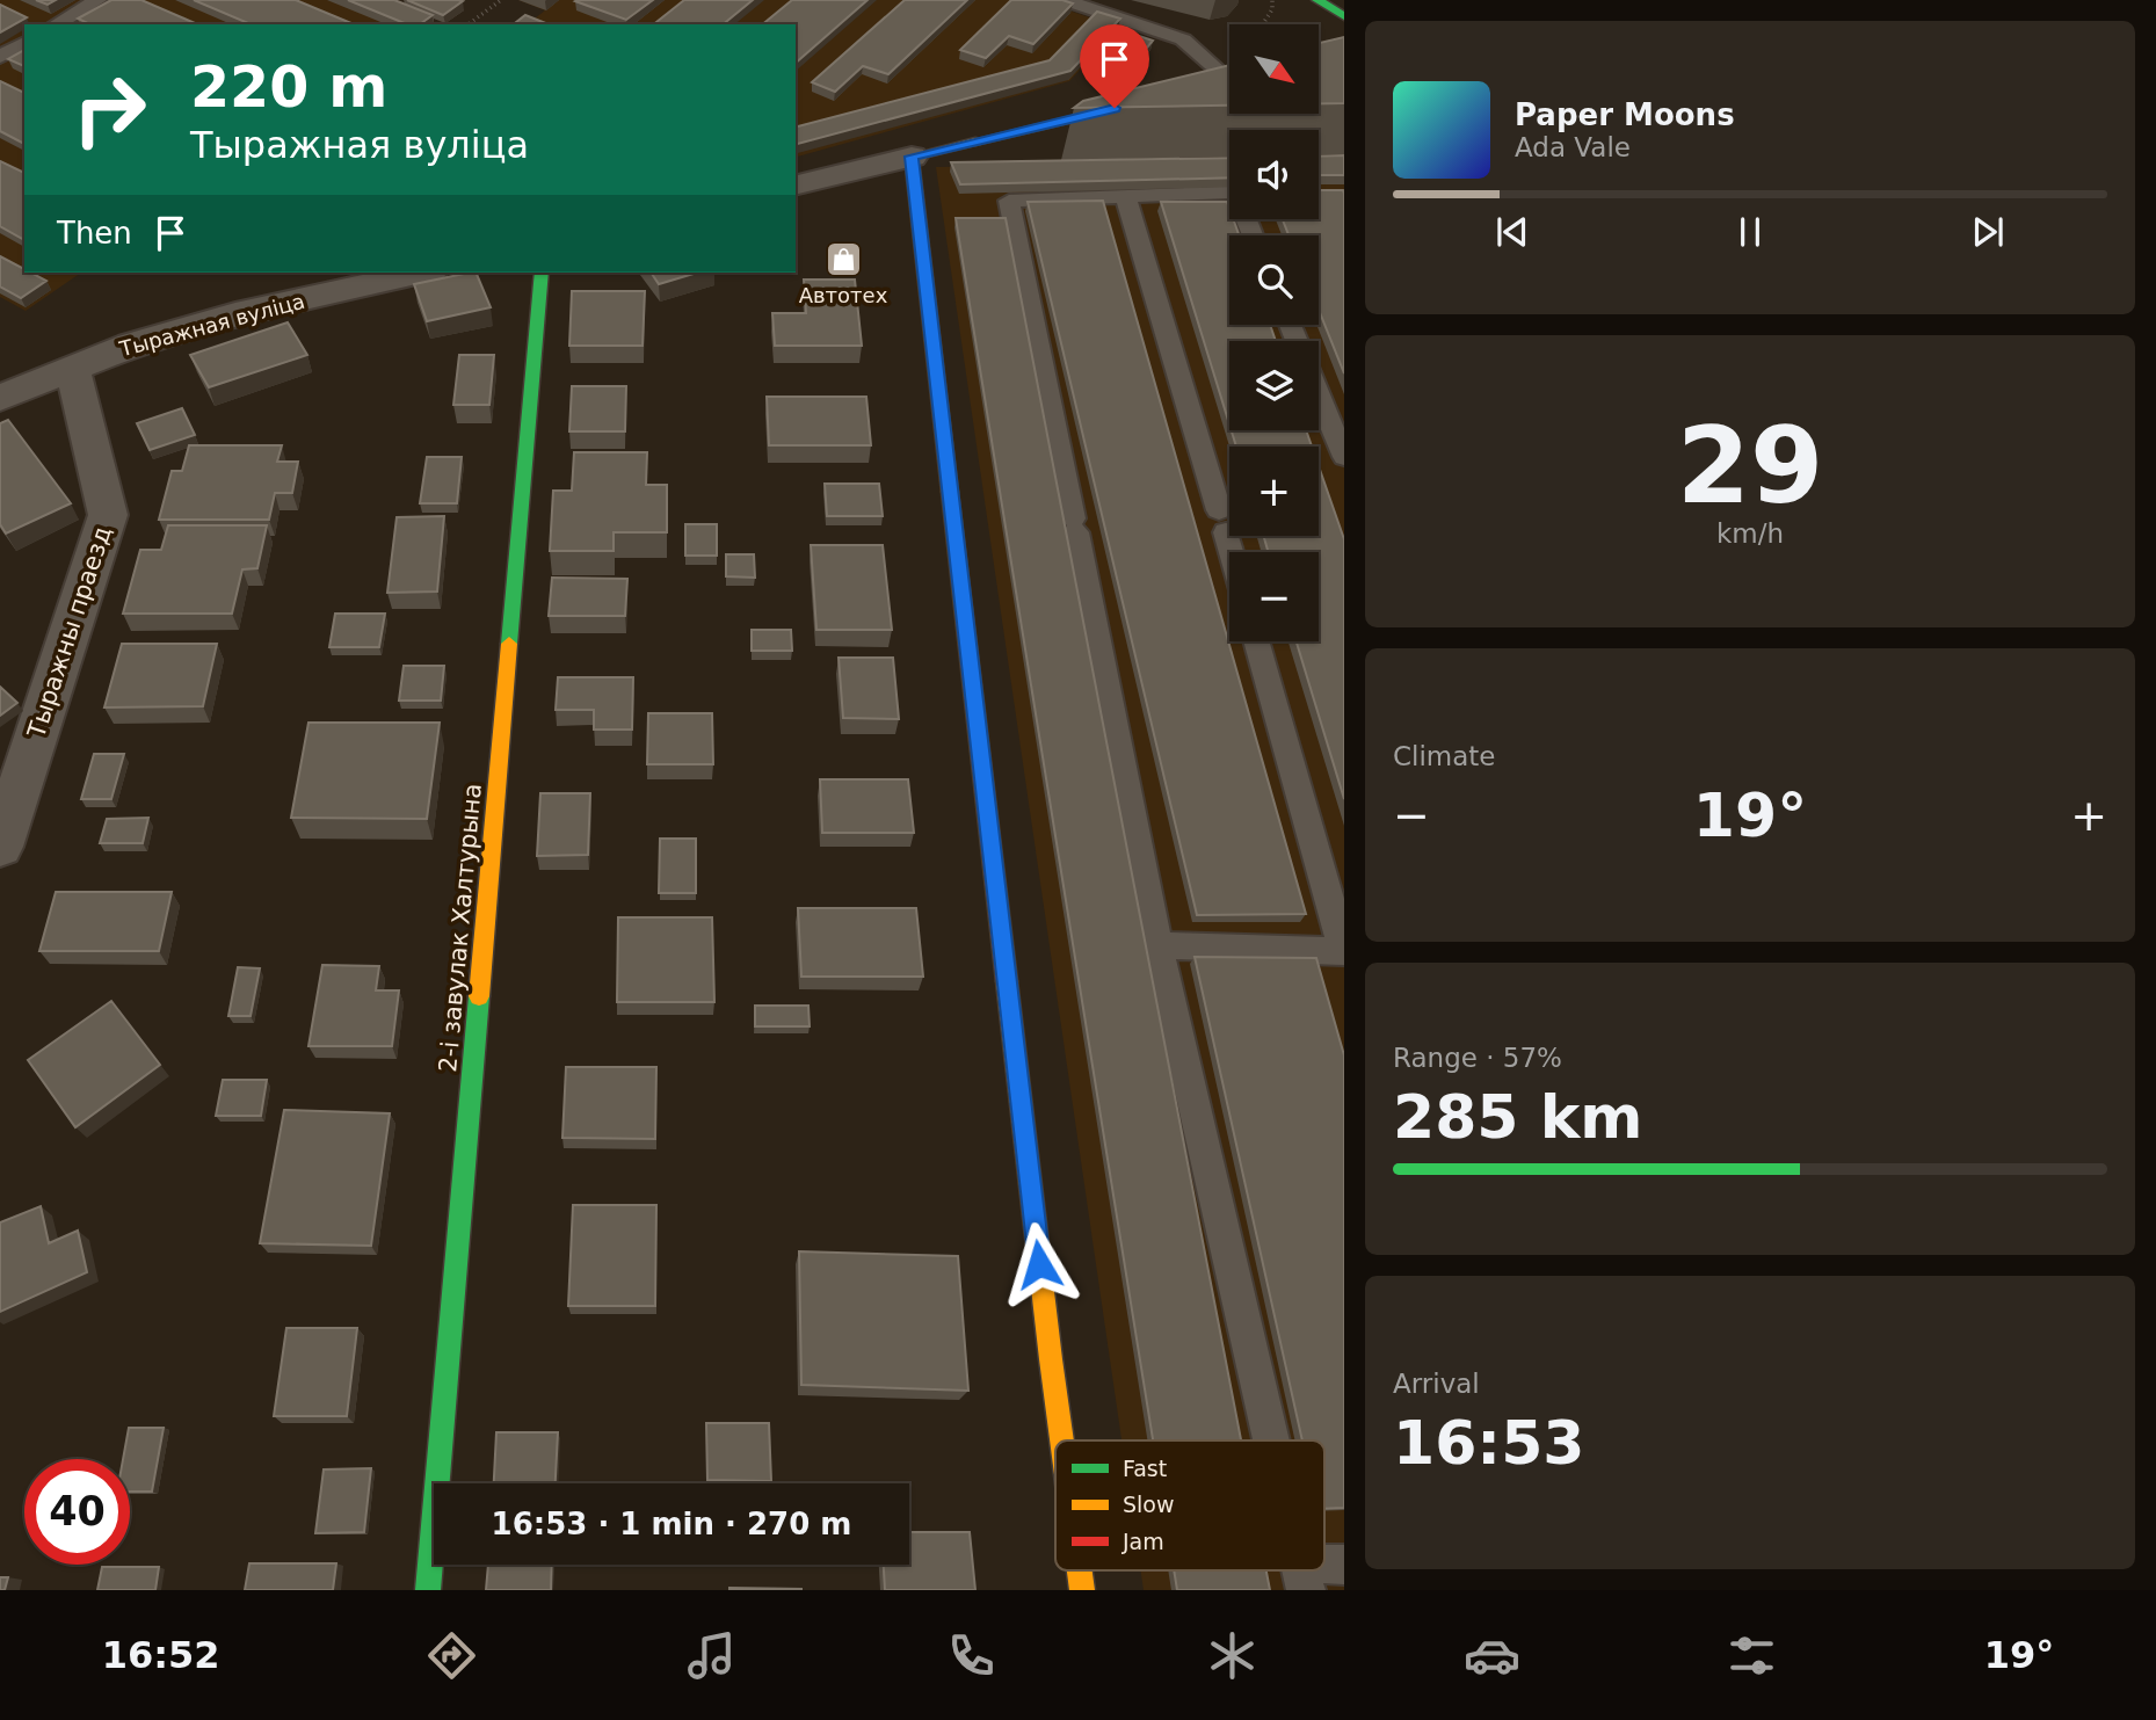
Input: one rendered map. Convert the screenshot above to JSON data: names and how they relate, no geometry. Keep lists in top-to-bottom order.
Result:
{
  "streets": {
    "street": ["Тыражная вуліца", "Тыражны праезд", "2-і завулак Халтурына"]
  },
  "crossings": [
    ["Тыражная вуліца", "Тыражны праезд"]
  ],
  "places": {
    "shop": ["Автотех"]
  },
  "legend": ["Fast", "Slow", "Jam"],
  "north": "bottom right",
  "page": {
    "map_buttons": ["+", "−"],
    "turn": ["220 m", "Тыражная вуліца"],
    "song": ["Paper Moons", "Ada Vale"],
    "then": "Then",
    "tile": [
      ["29", "km/h"],
      "Climate",
      ["Range · 57%", "285 km"],
      ["Arrival", "16:53"]
    ],
    "heat": ["−", "19°", "+"],
    "limit": "40",
    "trip": "16:53 · 1 min · 270 m",
    "tabs": ["16:52", "19°"]
  }
}
